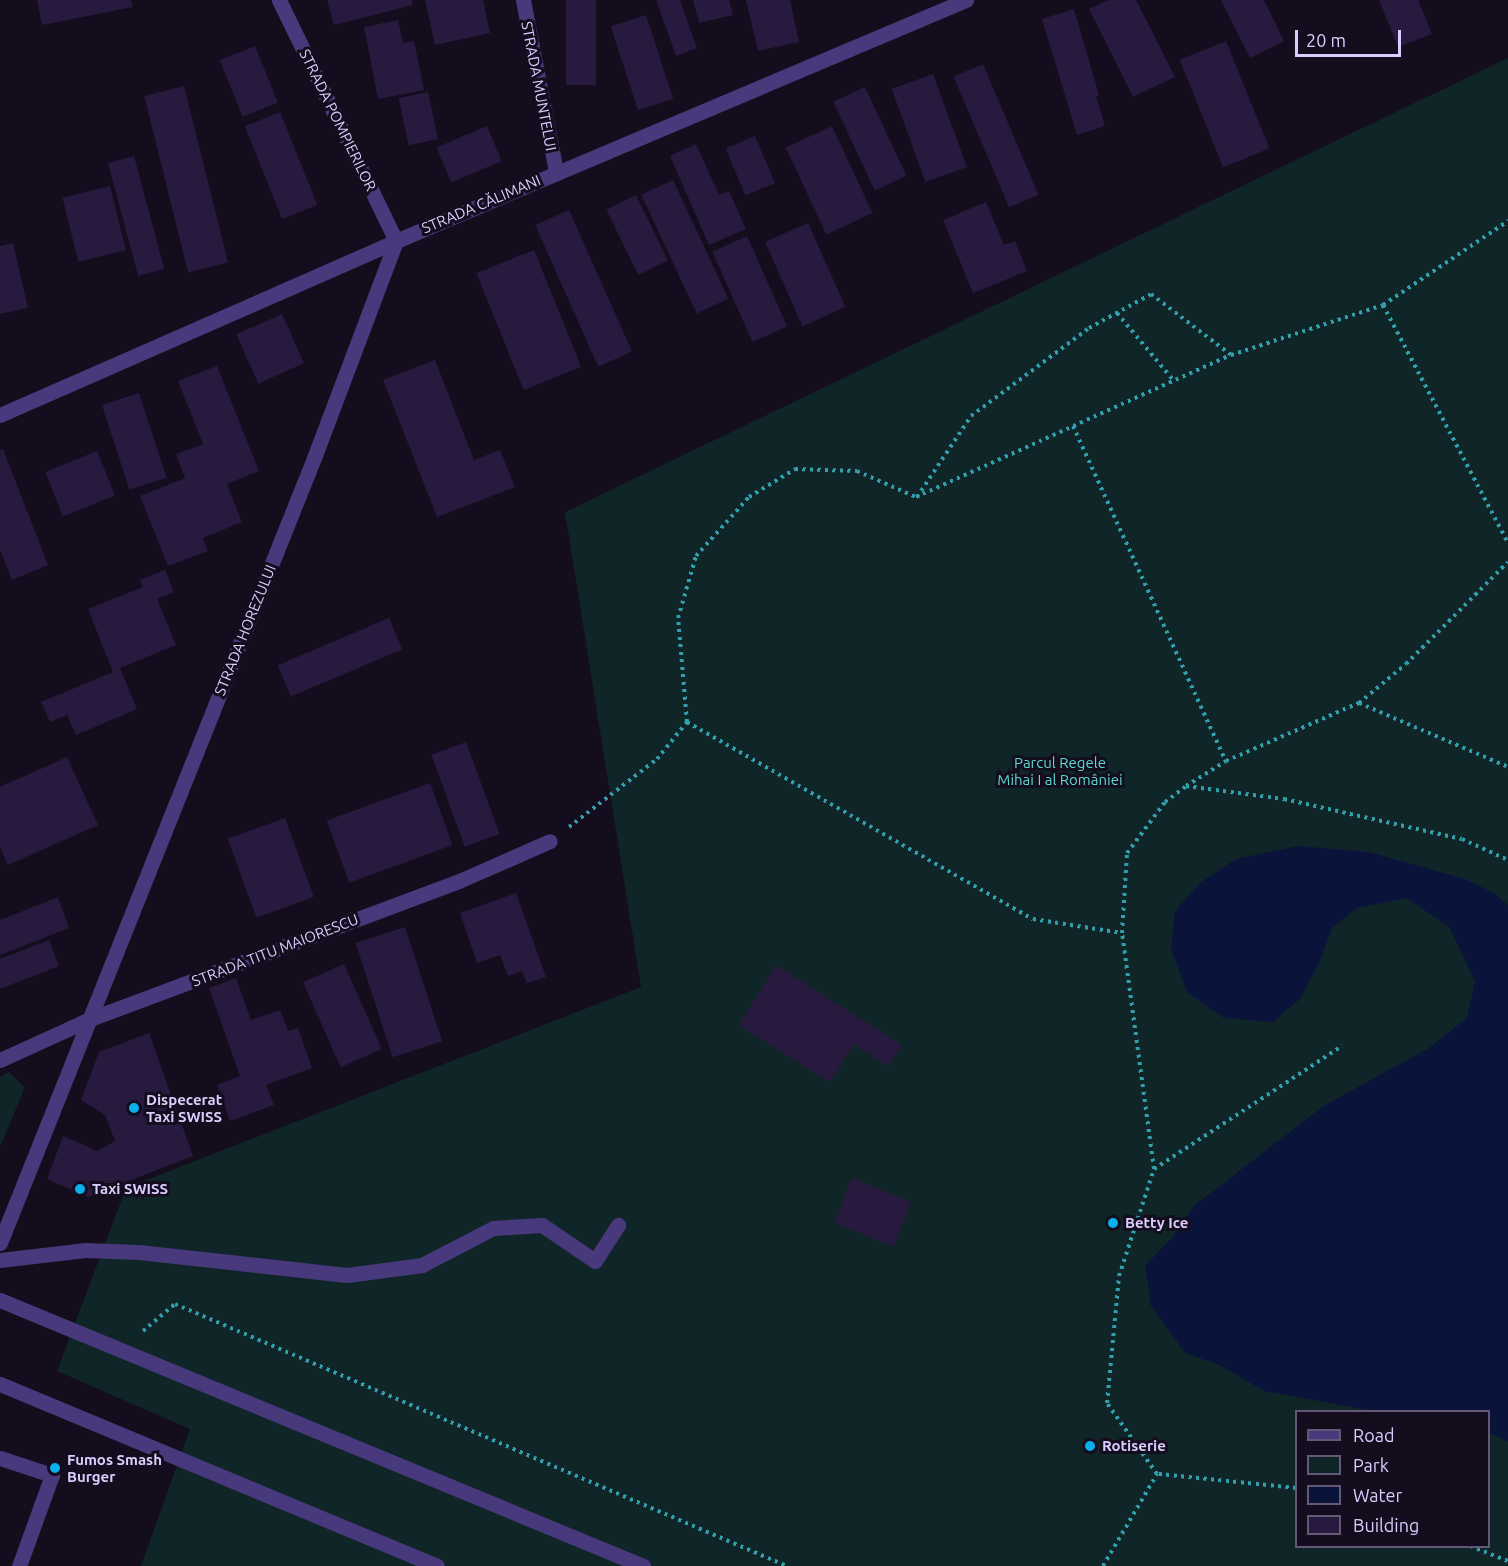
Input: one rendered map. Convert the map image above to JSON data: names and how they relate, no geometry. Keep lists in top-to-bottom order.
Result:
{
  "streets": {
    "street": [
      "STRADA MUNTELUI",
      "STRADA POMPIERILOR",
      "STRADA CĂLIMANI",
      "STRADA HOREZULUI",
      "STRADA TITU MAIORESCU"
    ]
  },
  "crossings": [
    ["STRADA MUNTELUI", "STRADA CĂLIMANI"],
    ["STRADA POMPIERILOR", "STRADA CĂLIMANI"],
    ["STRADA POMPIERILOR", "STRADA HOREZULUI"],
    ["STRADA CĂLIMANI", "STRADA HOREZULUI"],
    ["STRADA HOREZULUI", "STRADA TITU MAIORESCU"]
  ],
  "parks": ["Parcul Regele Mihai I al României"],
  "places": [
    "Dispecerat Taxi SWISS",
    "Taxi SWISS",
    "Betty Ice",
    "Rotiserie",
    "Fumos Smash Burger"
  ],
  "legend": [
    "Road",
    "Park",
    "Water",
    "Building"
  ],
  "scale_bar": "20 m"
}
